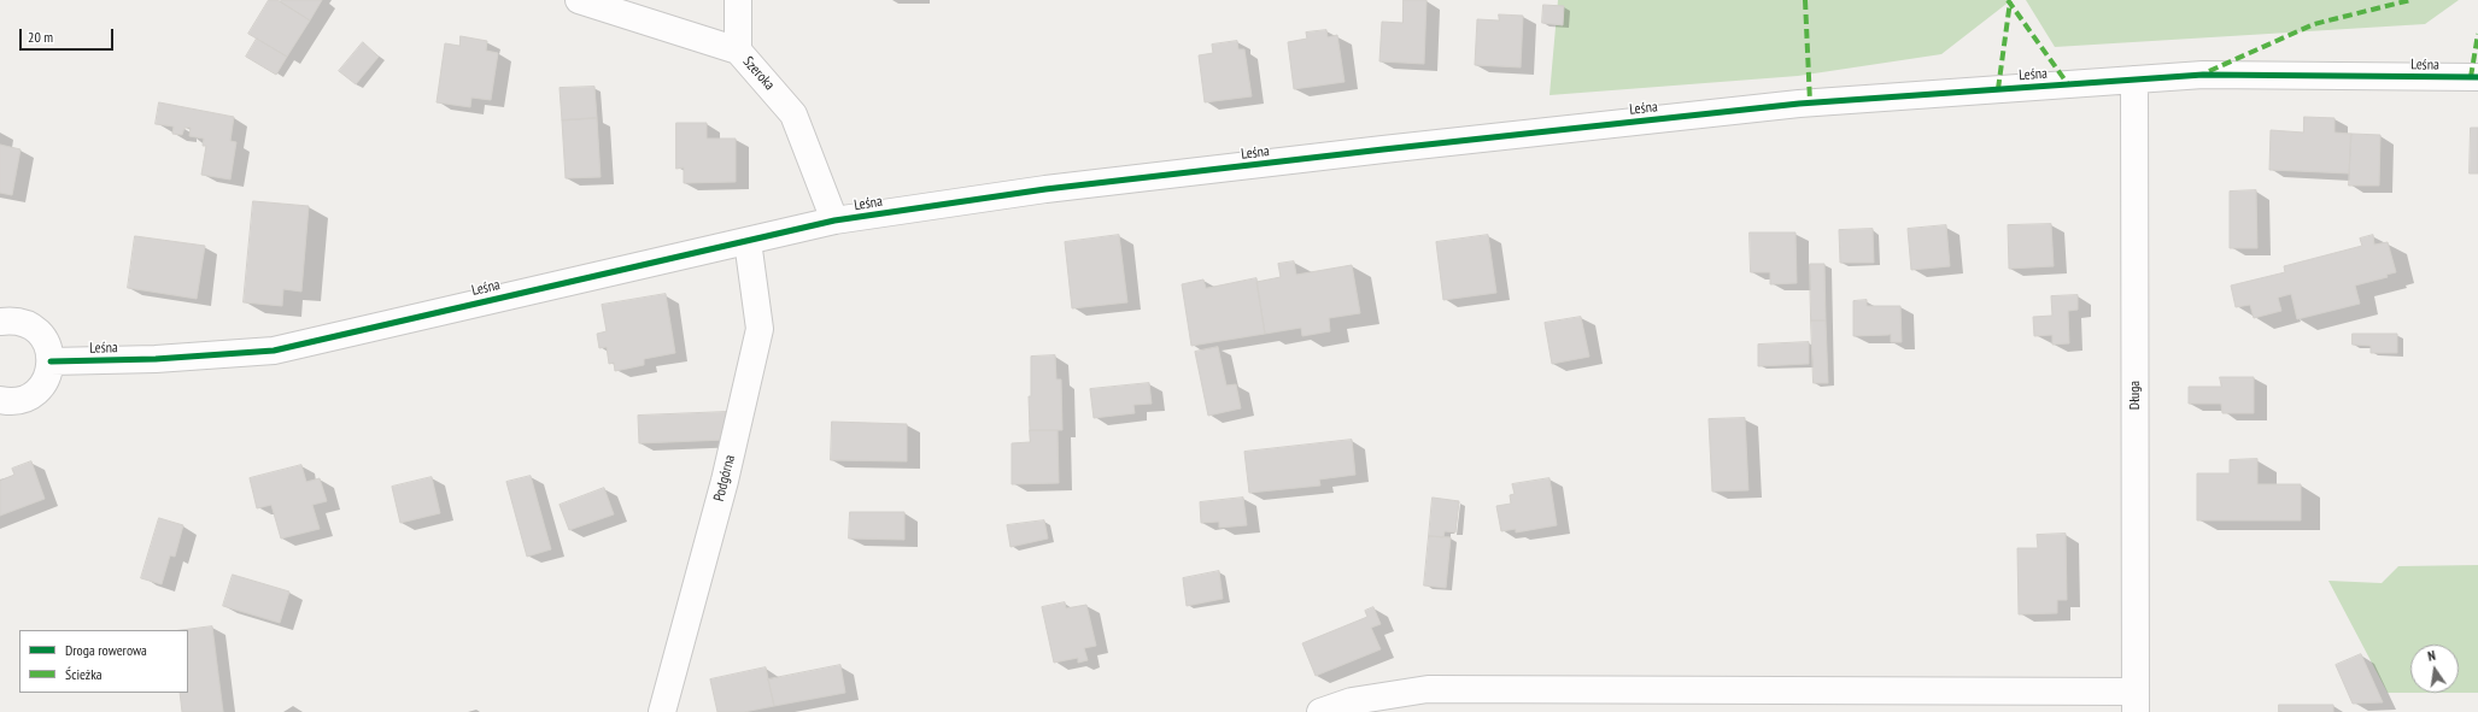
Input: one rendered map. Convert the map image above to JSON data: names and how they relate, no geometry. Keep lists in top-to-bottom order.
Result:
{
  "streets": {
    "street": [
      "Leśna",
      "Szeroka",
      "Długa",
      "Podgórna"
    ]
  },
  "crossings": [
    ["Leśna", "Szeroka"],
    ["Leśna", "Długa"],
    ["Leśna", "Podgórna"]
  ],
  "legend": ["Droga rowerowa", "Ścieżka"],
  "scale_bar": "20 m",
  "north": "top"
}
